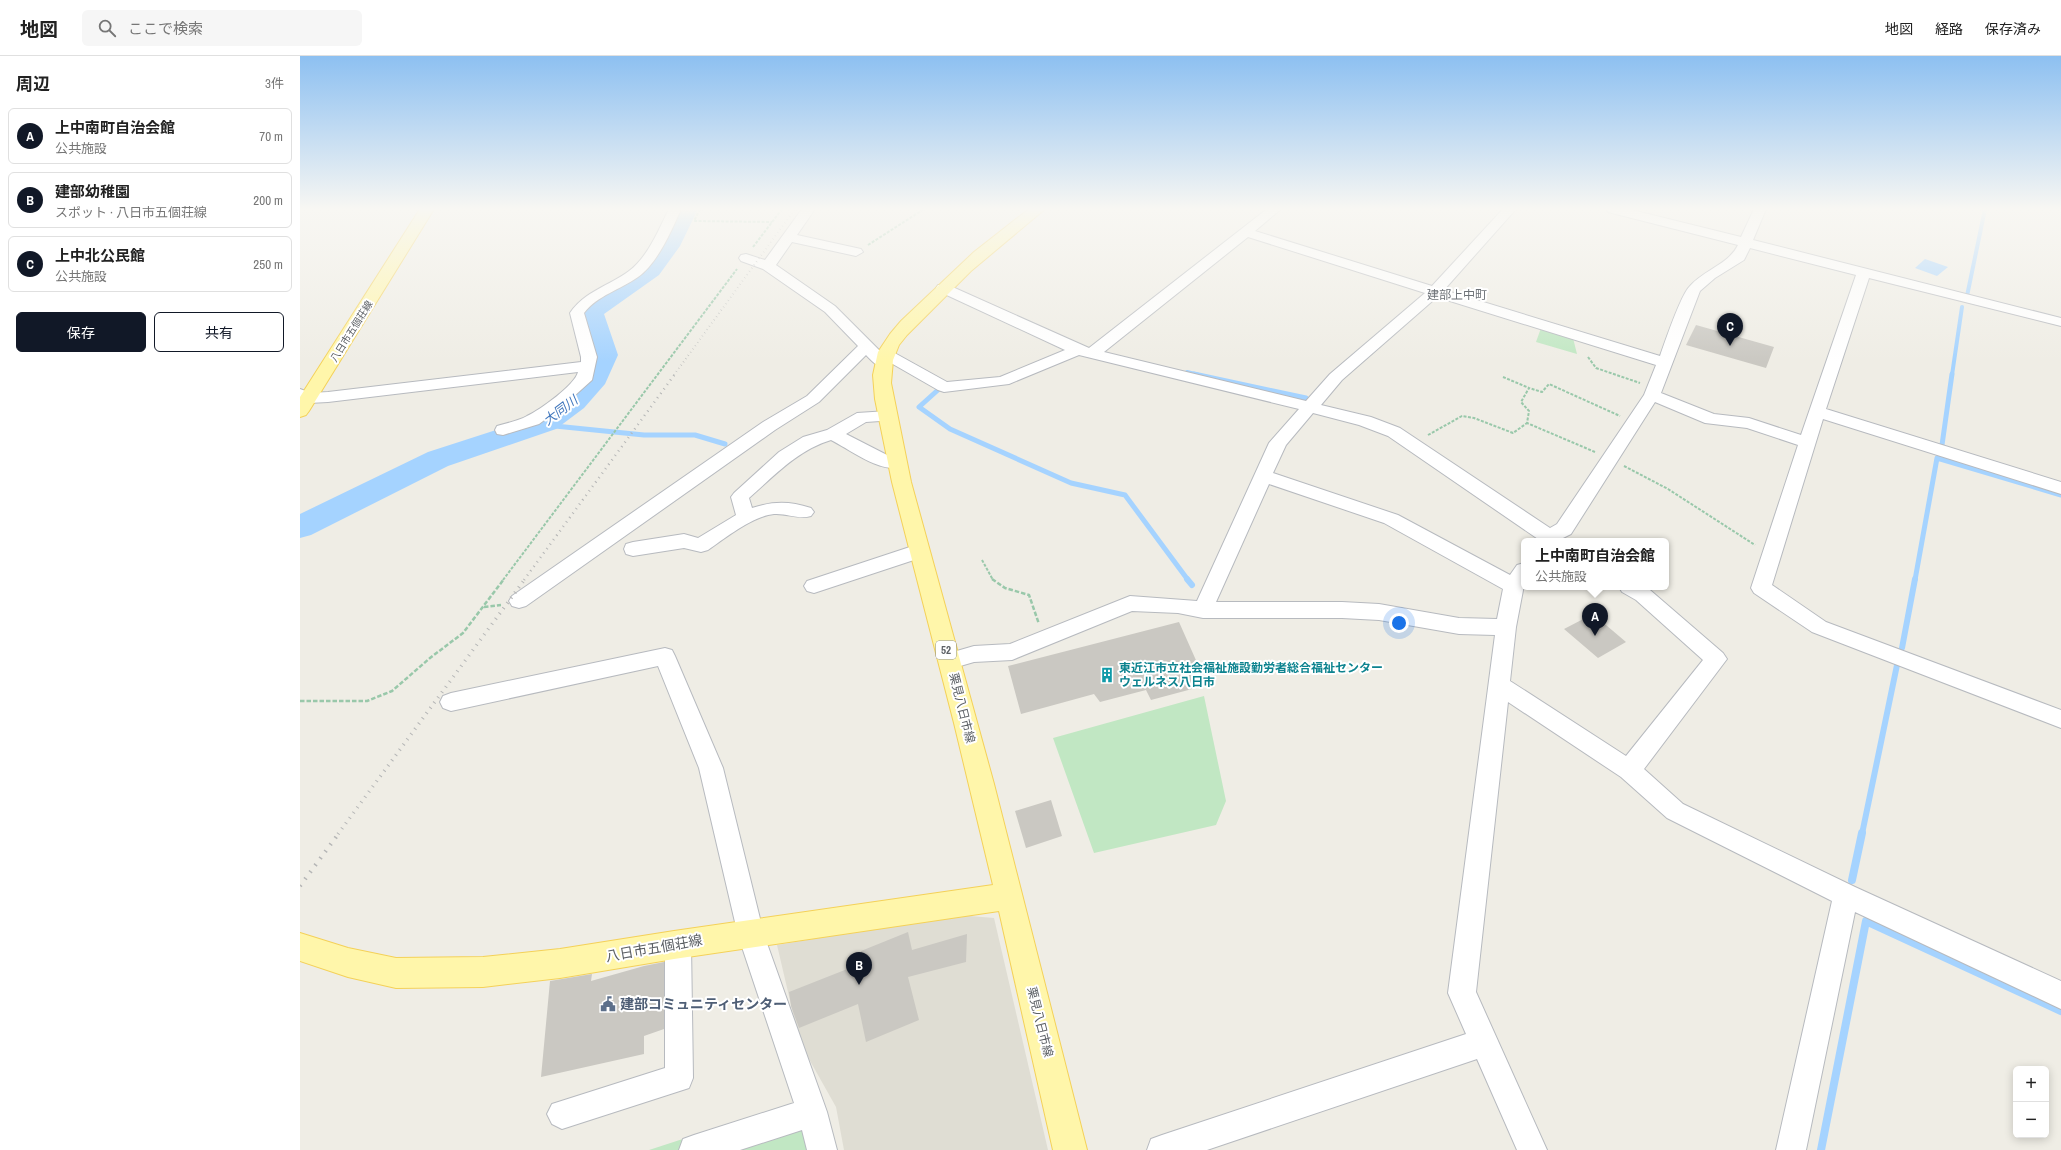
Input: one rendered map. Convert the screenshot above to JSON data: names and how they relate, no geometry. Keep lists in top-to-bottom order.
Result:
{
  "streets": {
    "main road": ["八日市五個荘線", "52", "栗見八日市線"]
  },
  "crossings": [
    ["八日市五個荘線", "栗見八日市線"]
  ],
  "districts": ["建部上中町"],
  "water": ["大同川"],
  "places": {
    "building": ["東近江市立社会福祉施設勤労者総合福祉センター ウェルネス八日市"],
    "public building": ["建部コミュニティセンター"]
  },
  "page": {
    "header": "地図",
    "search": "ここで検索",
    "nav": ["地図", "経路", "保存済み"],
    "heading": ["周辺", "3件"],
    "list": [
      {
        "mark": "A",
        "name": "上中南町自治会館",
        "note": "公共施設",
        "value": "70 m"
      },
      {
        "mark": "B",
        "name": "建部幼稚園",
        "note": "スポット · 八日市五個荘線",
        "value": "200 m"
      },
      {
        "mark": "C",
        "name": "上中北公民館",
        "note": "公共施設",
        "value": "250 m"
      }
    ],
    "buttons": ["保存", "共有"],
    "pins": ["C", "A", "B"],
    "popup": ["上中南町自治会館", "公共施設"],
    "map_buttons": ["+", "−"]
  }
}
